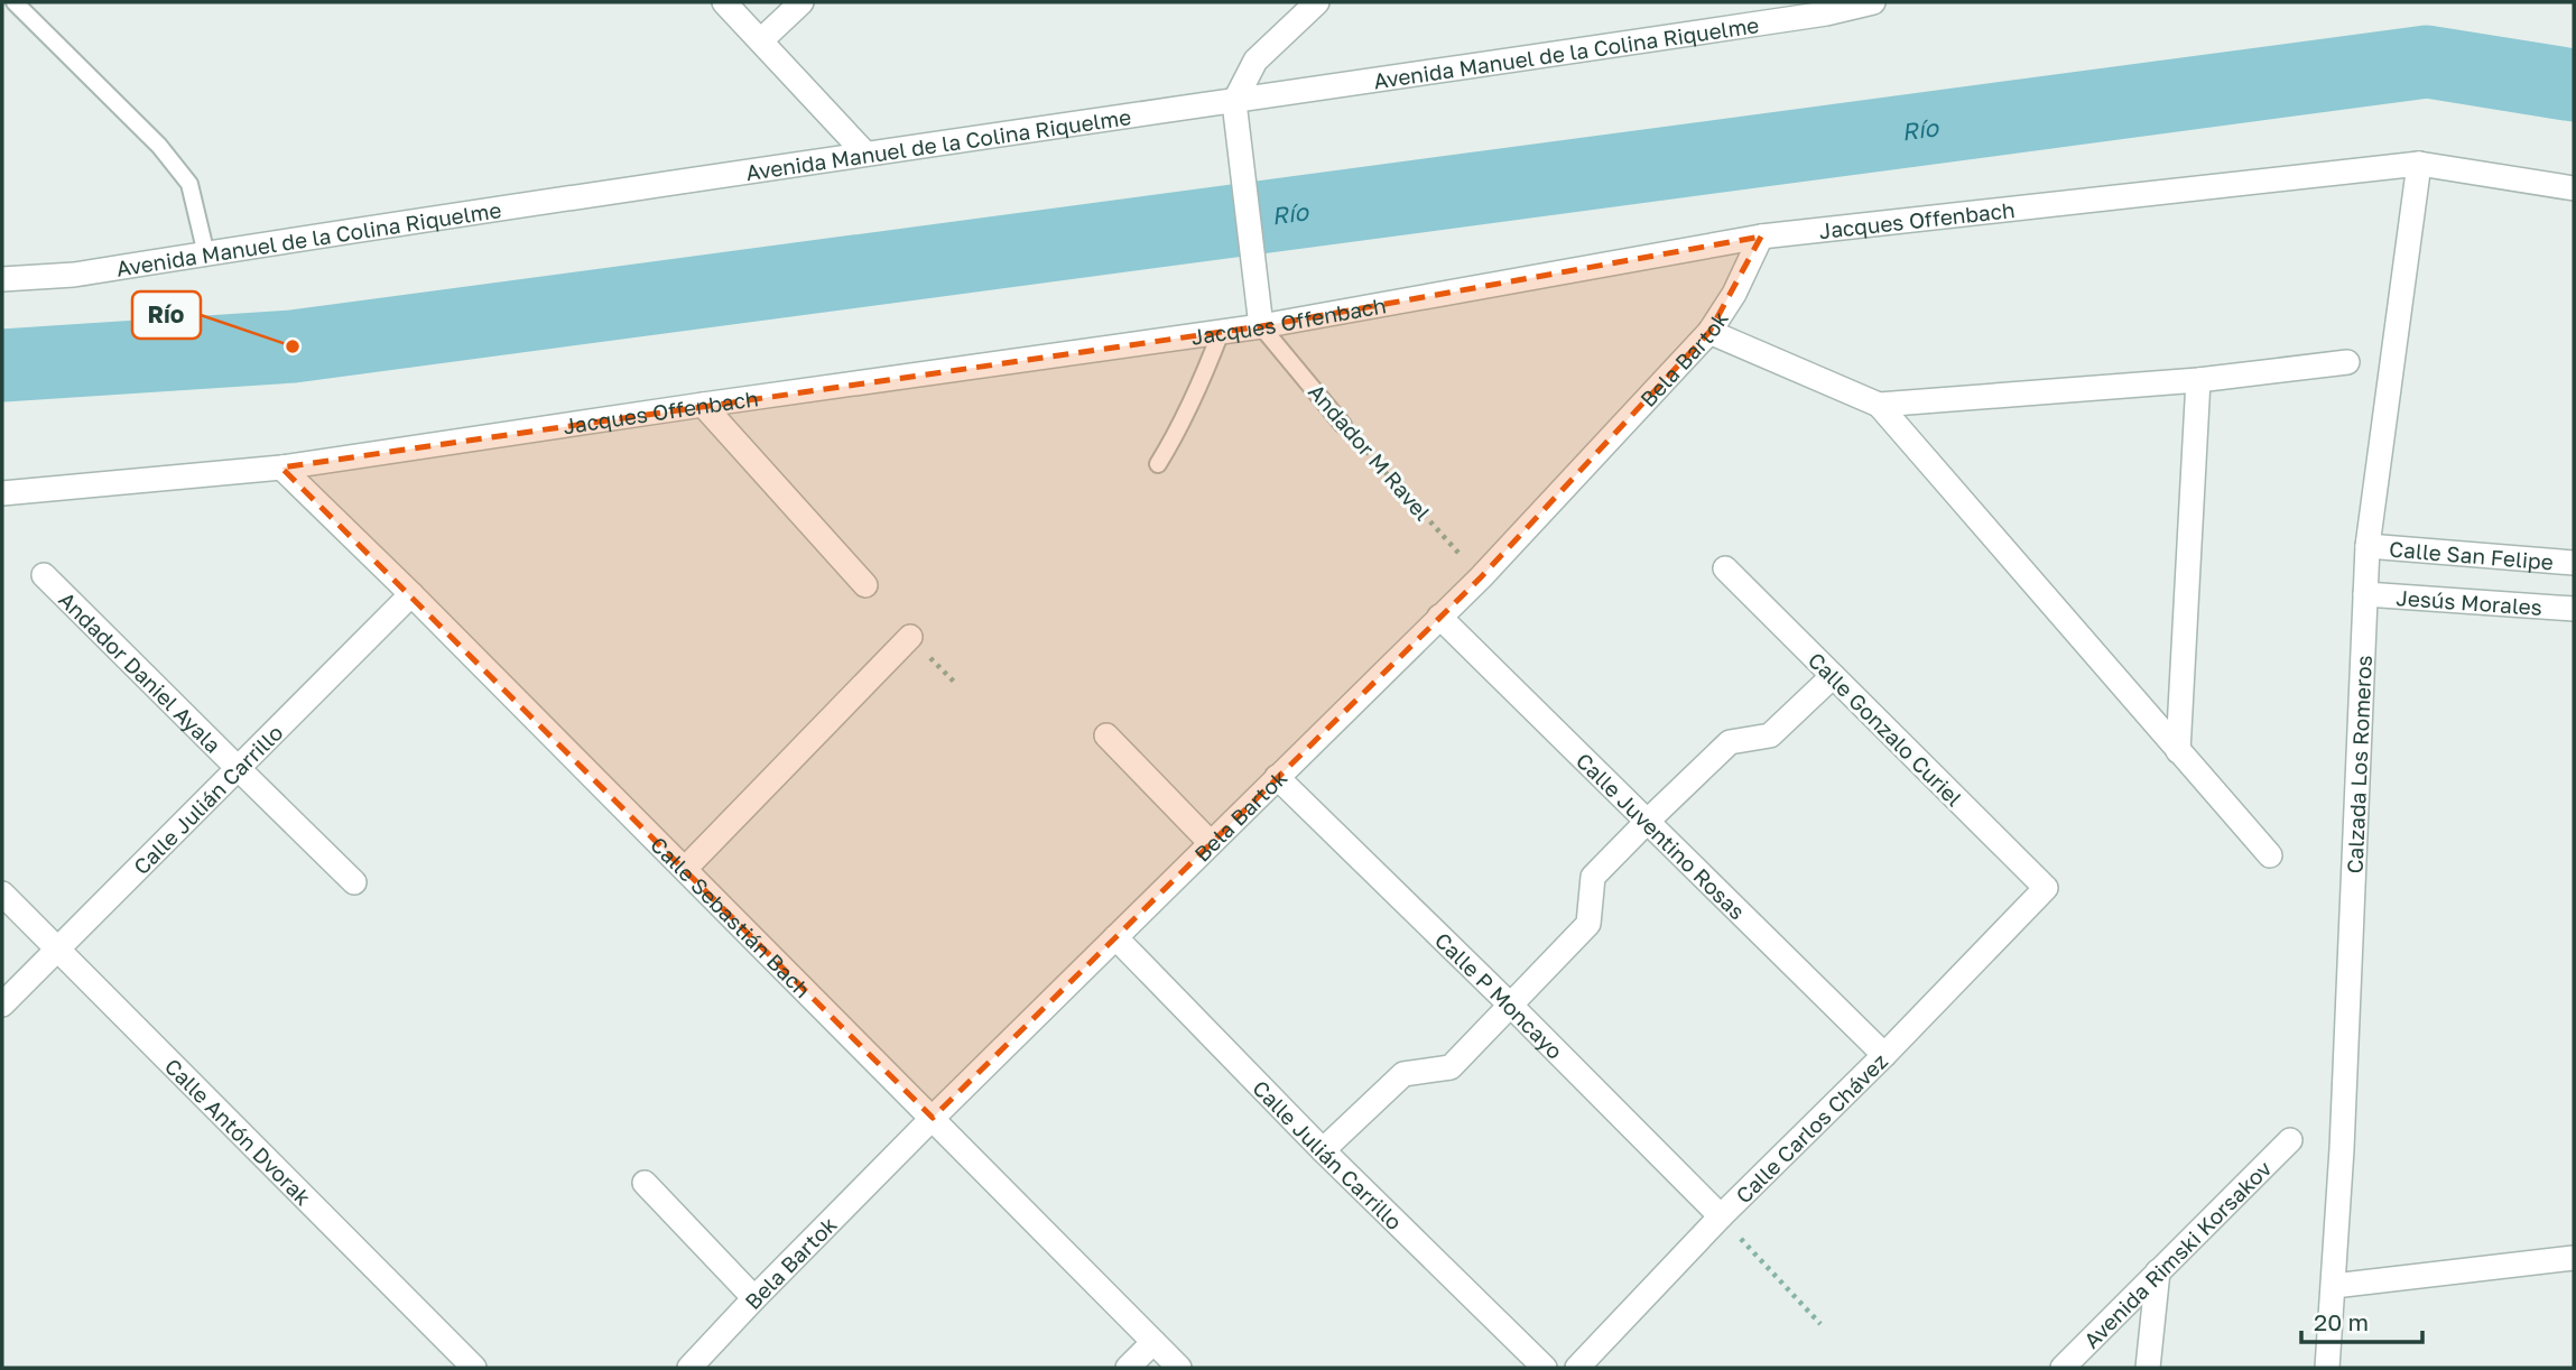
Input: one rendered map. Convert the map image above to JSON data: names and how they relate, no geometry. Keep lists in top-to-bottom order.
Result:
{
  "streets": {
    "street": [
      "Avenida Manuel de la Colina Riquelme",
      "Jacques Offenbach",
      "Bela Bartok",
      "Calle San Felipe",
      "Jesús Morales",
      "Andador Daniel Ayala",
      "Calle Gonzalo Curiel",
      "Calzada Los Romeros",
      "Calle Julián Carrillo",
      "Calle Juventino Rosas",
      "Calle Sebastián Bach",
      "Calle P Moncayo",
      "Calle Carlos Chávez",
      "Calle Antón Dvorak",
      "Avenida Rimski Korsakov"
    ],
    "lane": ["Andador M Ravel"]
  },
  "crossings": [
    ["Jacques Offenbach", "Bela Bartok"],
    ["Jacques Offenbach", "Andador M Ravel"],
    ["Jacques Offenbach", "Calzada Los Romeros"],
    ["Jacques Offenbach", "Calle Sebastián Bach"],
    ["Bela Bartok", "Andador M Ravel"],
    ["Bela Bartok", "Calle Julián Carrillo"],
    ["Bela Bartok", "Calle Juventino Rosas"],
    ["Bela Bartok", "Calle Sebastián Bach"],
    ["Bela Bartok", "Calle P Moncayo"],
    ["Calle San Felipe", "Calzada Los Romeros"],
    ["Jesús Morales", "Calzada Los Romeros"],
    ["Andador Daniel Ayala", "Calle Julián Carrillo"],
    ["Calle Gonzalo Curiel", "Calle Carlos Chávez"],
    ["Calle Julián Carrillo", "Calle Sebastián Bach"],
    ["Calle Julián Carrillo", "Calle Antón Dvorak"],
    ["Calle Juventino Rosas", "Calle Carlos Chávez"],
    ["Calle P Moncayo", "Calle Carlos Chávez"]
  ],
  "water": ["Río"],
  "places": ["Río"],
  "scale_bar": "20 m"
}
